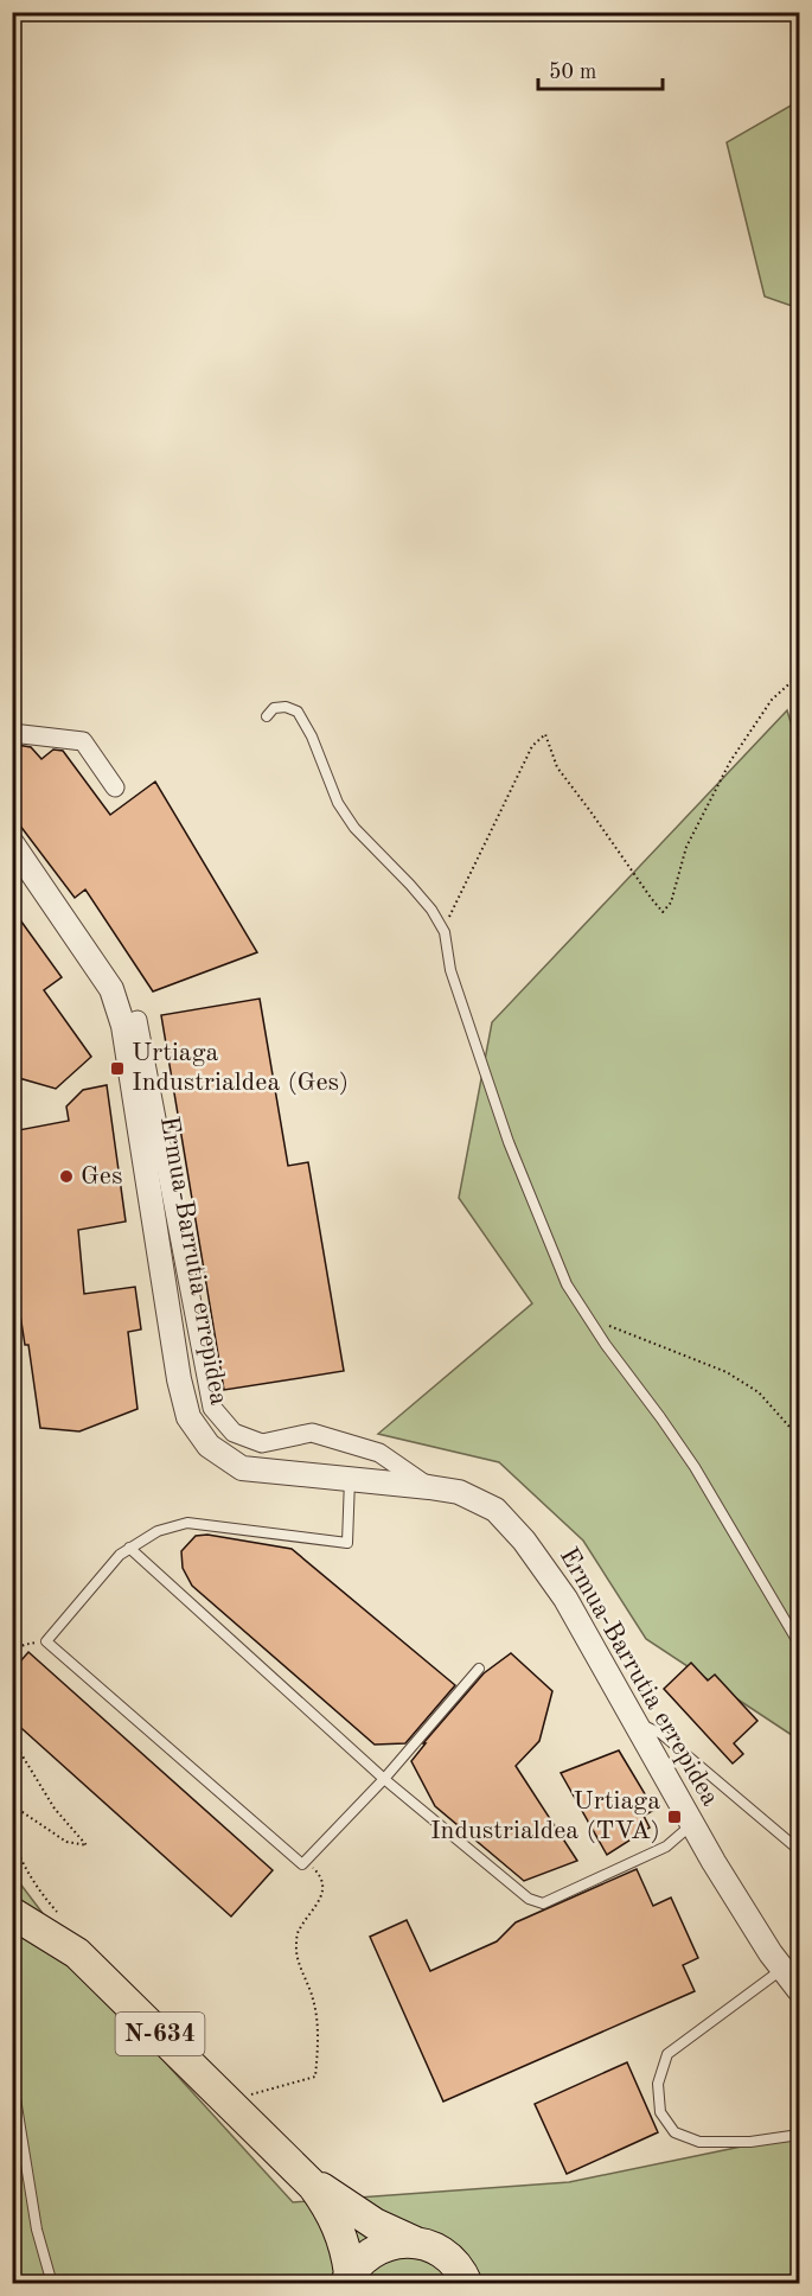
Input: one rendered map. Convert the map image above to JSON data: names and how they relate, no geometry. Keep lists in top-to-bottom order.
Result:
{
  "streets": {
    "highway": ["N-634"],
    "street": ["Ermua-Barrutia errepidea"]
  },
  "places": {
    "transit": ["Urtiaga Industrialdea (Ges)", "Urtiaga Industrialdea (TVA)"],
    "other": ["Ges"]
  },
  "scale_bar": "50 m"
}
